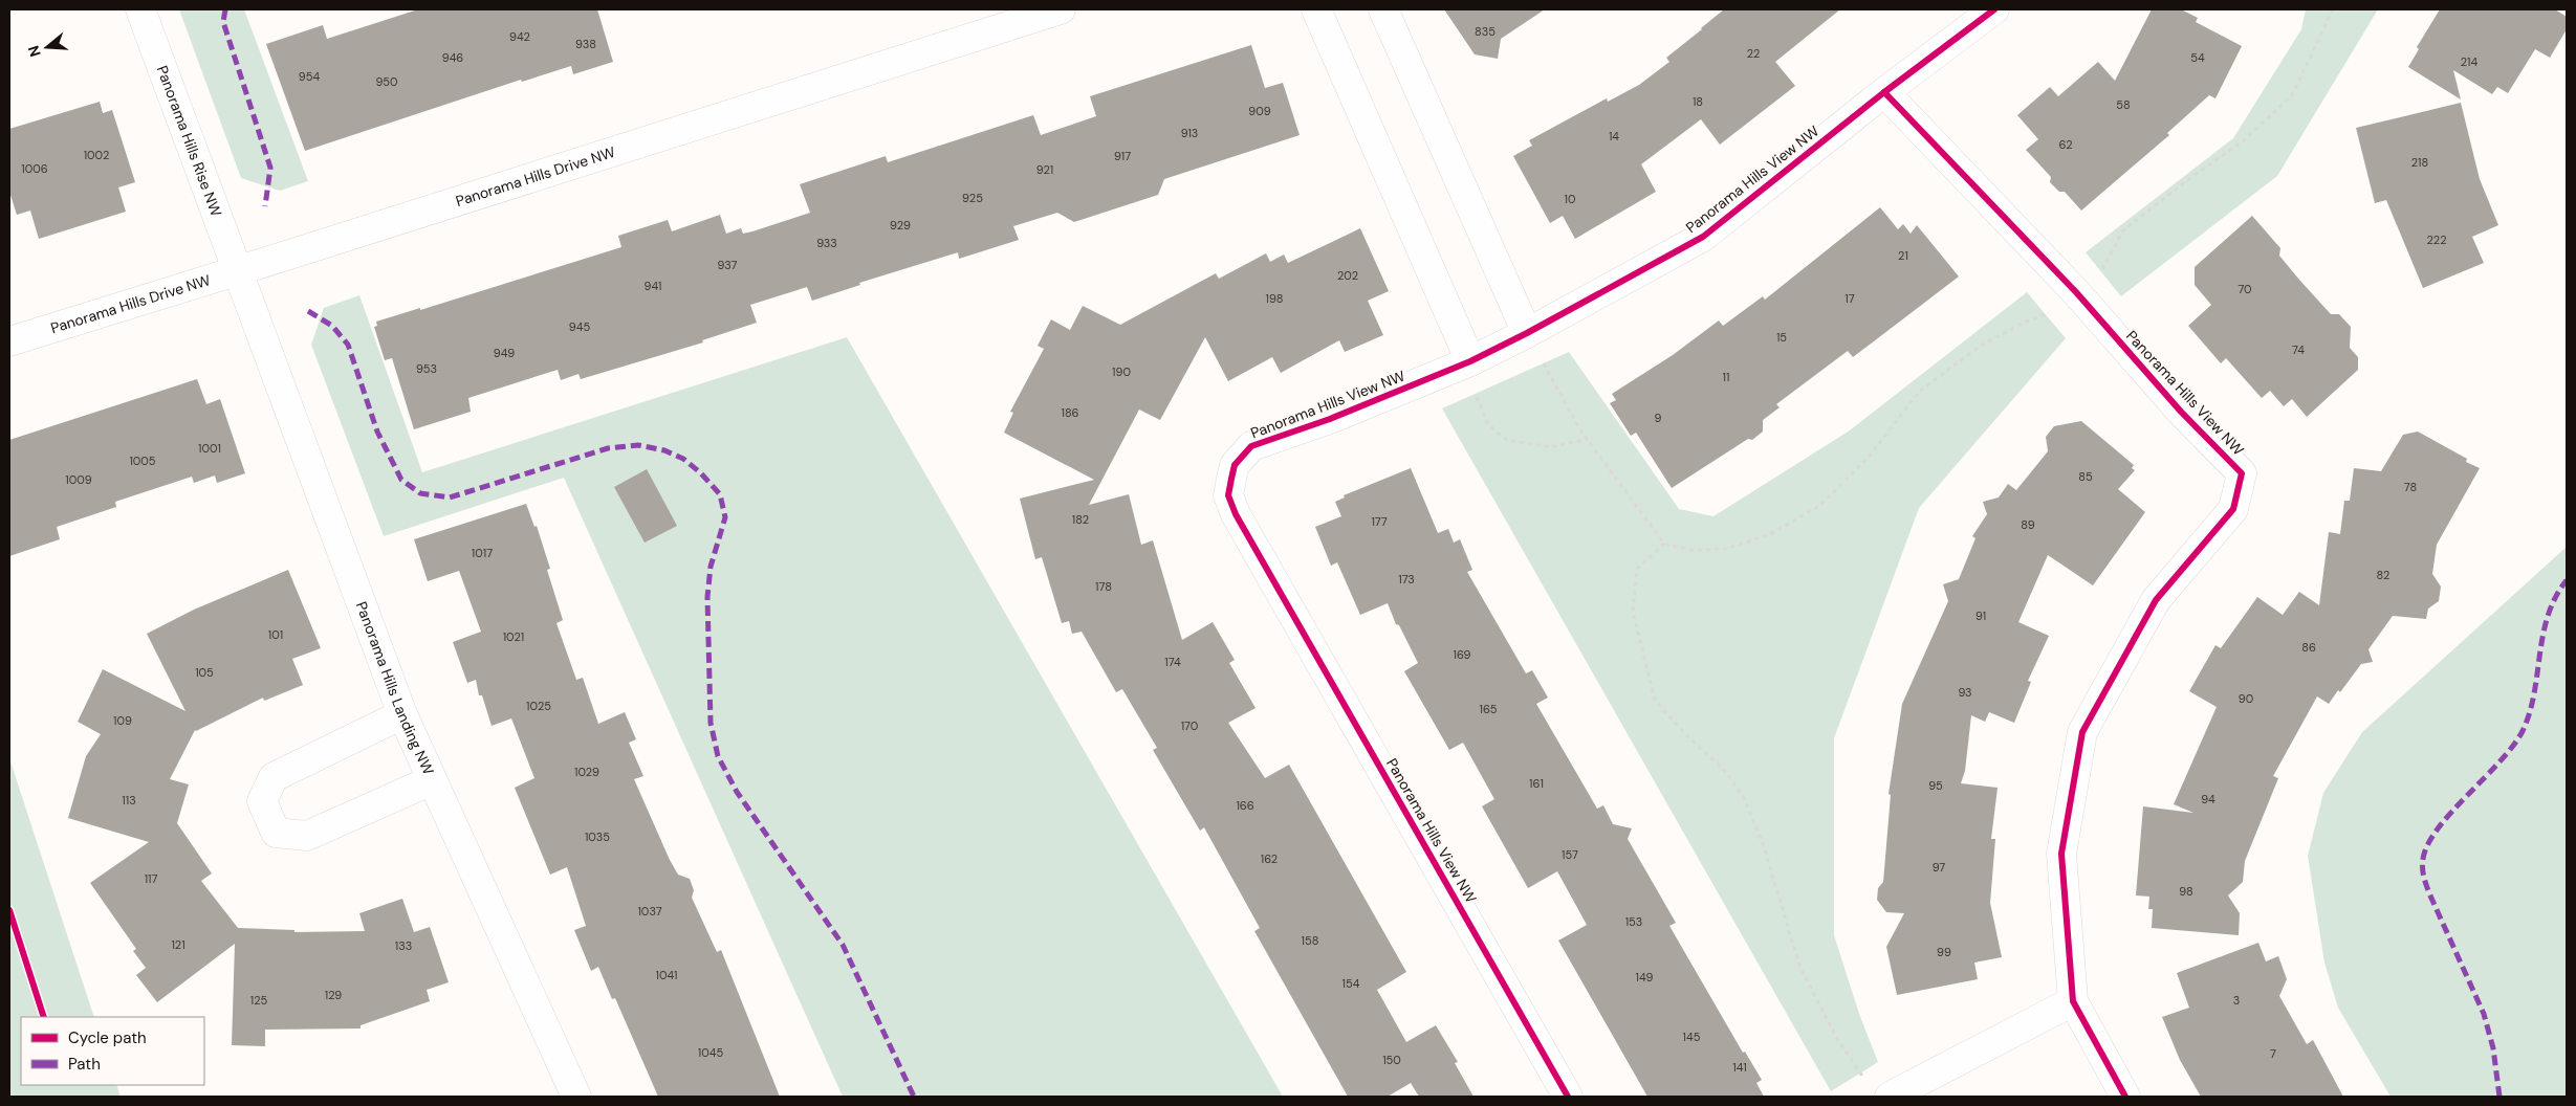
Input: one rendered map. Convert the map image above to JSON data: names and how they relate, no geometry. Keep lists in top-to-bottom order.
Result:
{
  "streets": {
    "street": [
      "Panorama Hills Rise NW",
      "Panorama Hills Drive NW",
      "Panorama Hills View NW",
      "Panorama Hills Landing NW"
    ]
  },
  "crossings": [
    ["Panorama Hills Rise NW", "Panorama Hills Drive NW"],
    ["Panorama Hills Rise NW", "Panorama Hills Landing NW"],
    ["Panorama Hills Drive NW", "Panorama Hills Landing NW"]
  ],
  "house_numbers": [
    "835",
    "942",
    "938",
    "22",
    "946",
    "54",
    "214",
    "954",
    "950",
    "18",
    "58",
    "909",
    "913",
    "14",
    "62",
    "1002",
    "917",
    "218",
    "1006",
    "921",
    "925",
    "10",
    "929",
    "222",
    "933",
    "21",
    "937",
    "202",
    "941",
    "70",
    "198",
    "17",
    "945",
    "15",
    "74",
    "949",
    "953",
    "190",
    "11",
    "186",
    "9",
    "1001",
    "1005",
    "85",
    "1009",
    "78",
    "182",
    "177",
    "89",
    "1017",
    "82",
    "173",
    "178",
    "91",
    "101",
    "1021",
    "86",
    "169",
    "174",
    "105",
    "93",
    "90",
    "1025",
    "165",
    "109",
    "170",
    "1029",
    "161",
    "95",
    "94",
    "113",
    "166",
    "1035",
    "157",
    "162",
    "97",
    "117",
    "98",
    "1037",
    "153",
    "158",
    "121",
    "133",
    "99",
    "1041",
    "149",
    "154",
    "129",
    "125",
    "3",
    "145",
    "1045",
    "7",
    "150",
    "141"
  ],
  "legend": ["Cycle path", "Path"],
  "north": "left"
}
